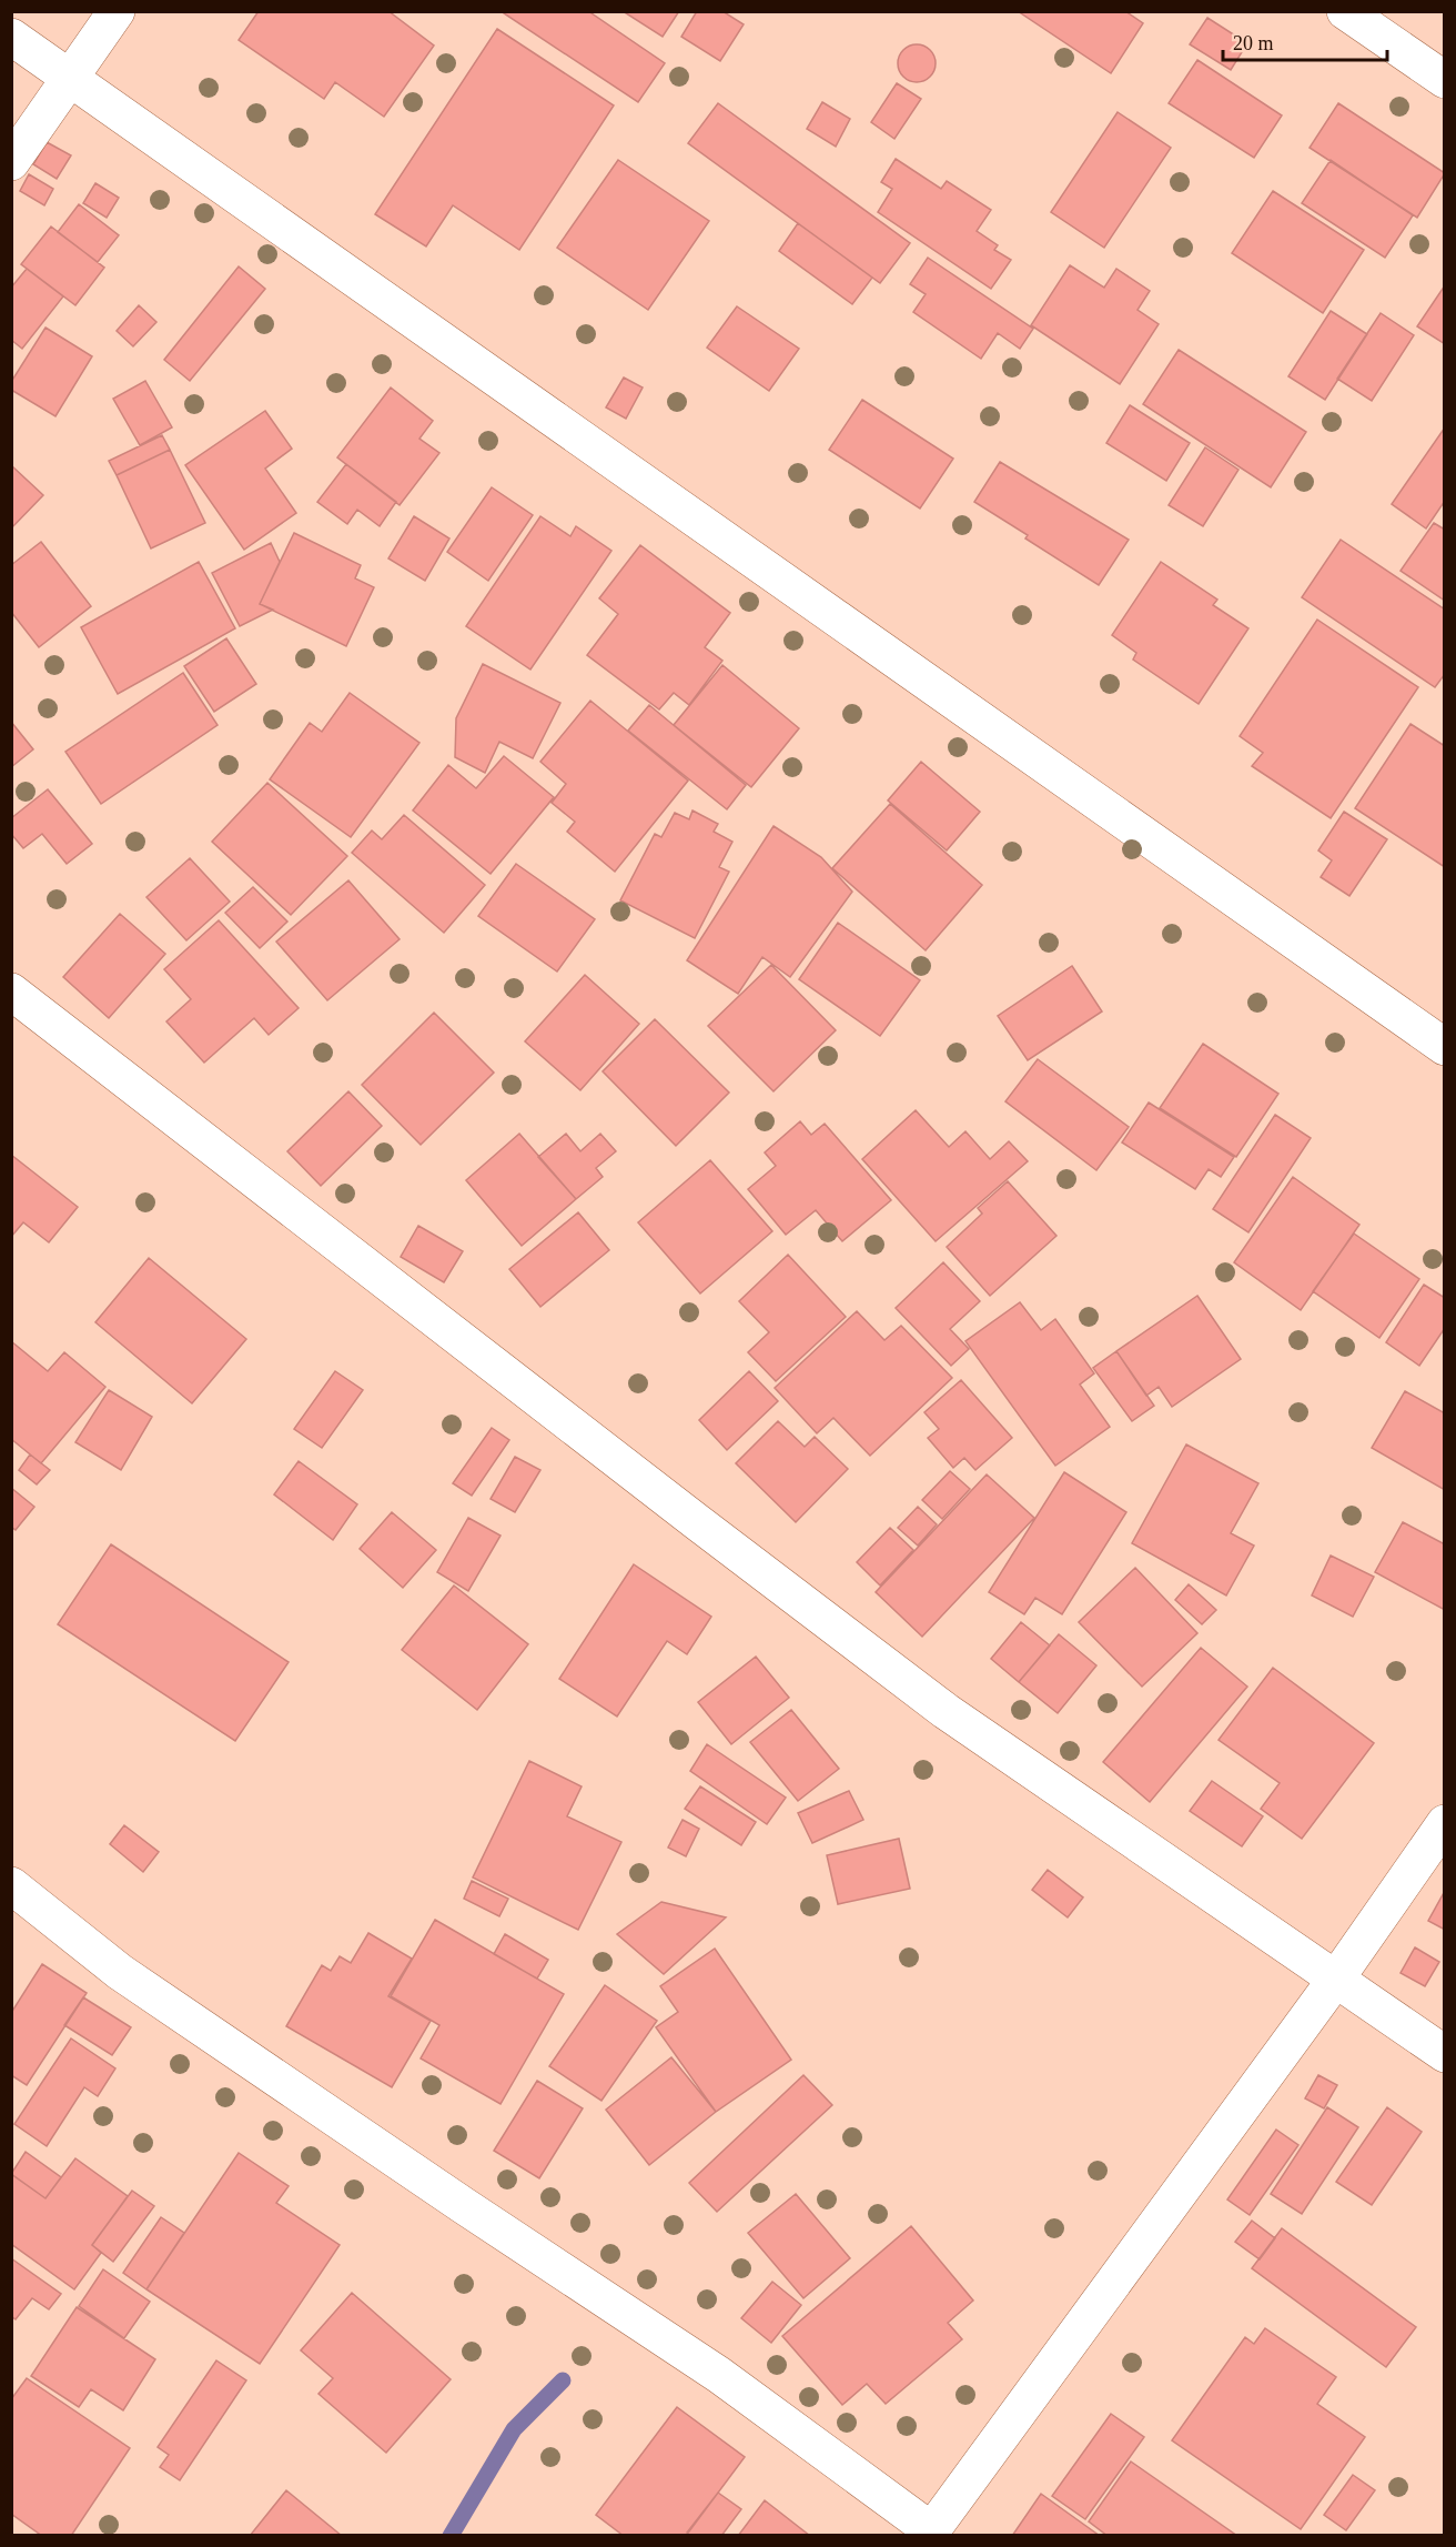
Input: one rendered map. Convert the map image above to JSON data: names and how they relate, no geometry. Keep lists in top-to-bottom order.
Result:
{
  "scale_bar": "20 m"
}
